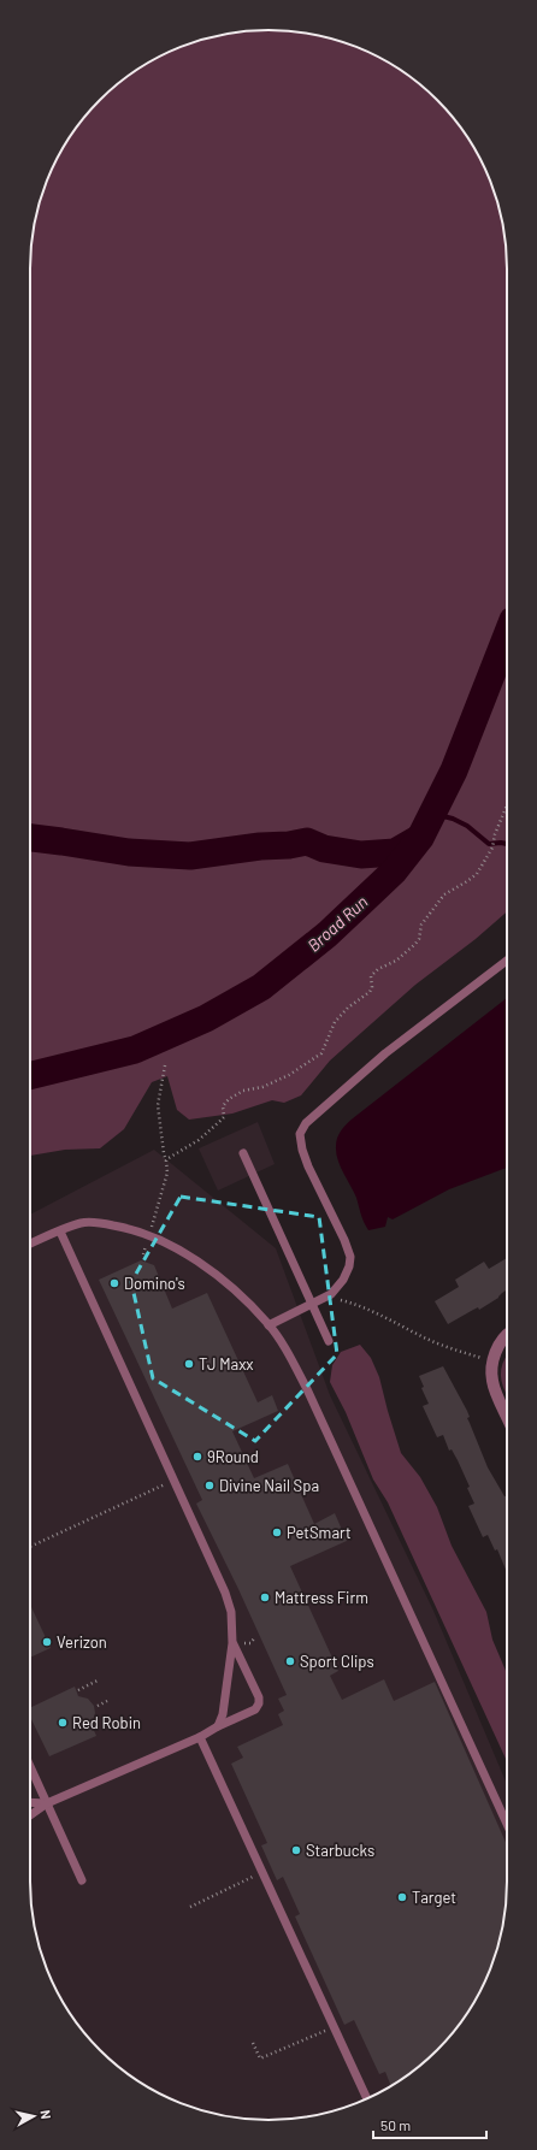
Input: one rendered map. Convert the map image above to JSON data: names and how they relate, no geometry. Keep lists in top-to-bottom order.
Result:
{
  "water": ["Broad Run"],
  "places": [
    "Domino's",
    "TJ Maxx",
    "9Round",
    "Divine Nail Spa",
    "PetSmart",
    "Mattress Firm",
    "Verizon",
    "Sport Clips",
    "Red Robin",
    "Starbucks",
    "Target"
  ],
  "scale_bar": "50 m",
  "north": "right"
}
